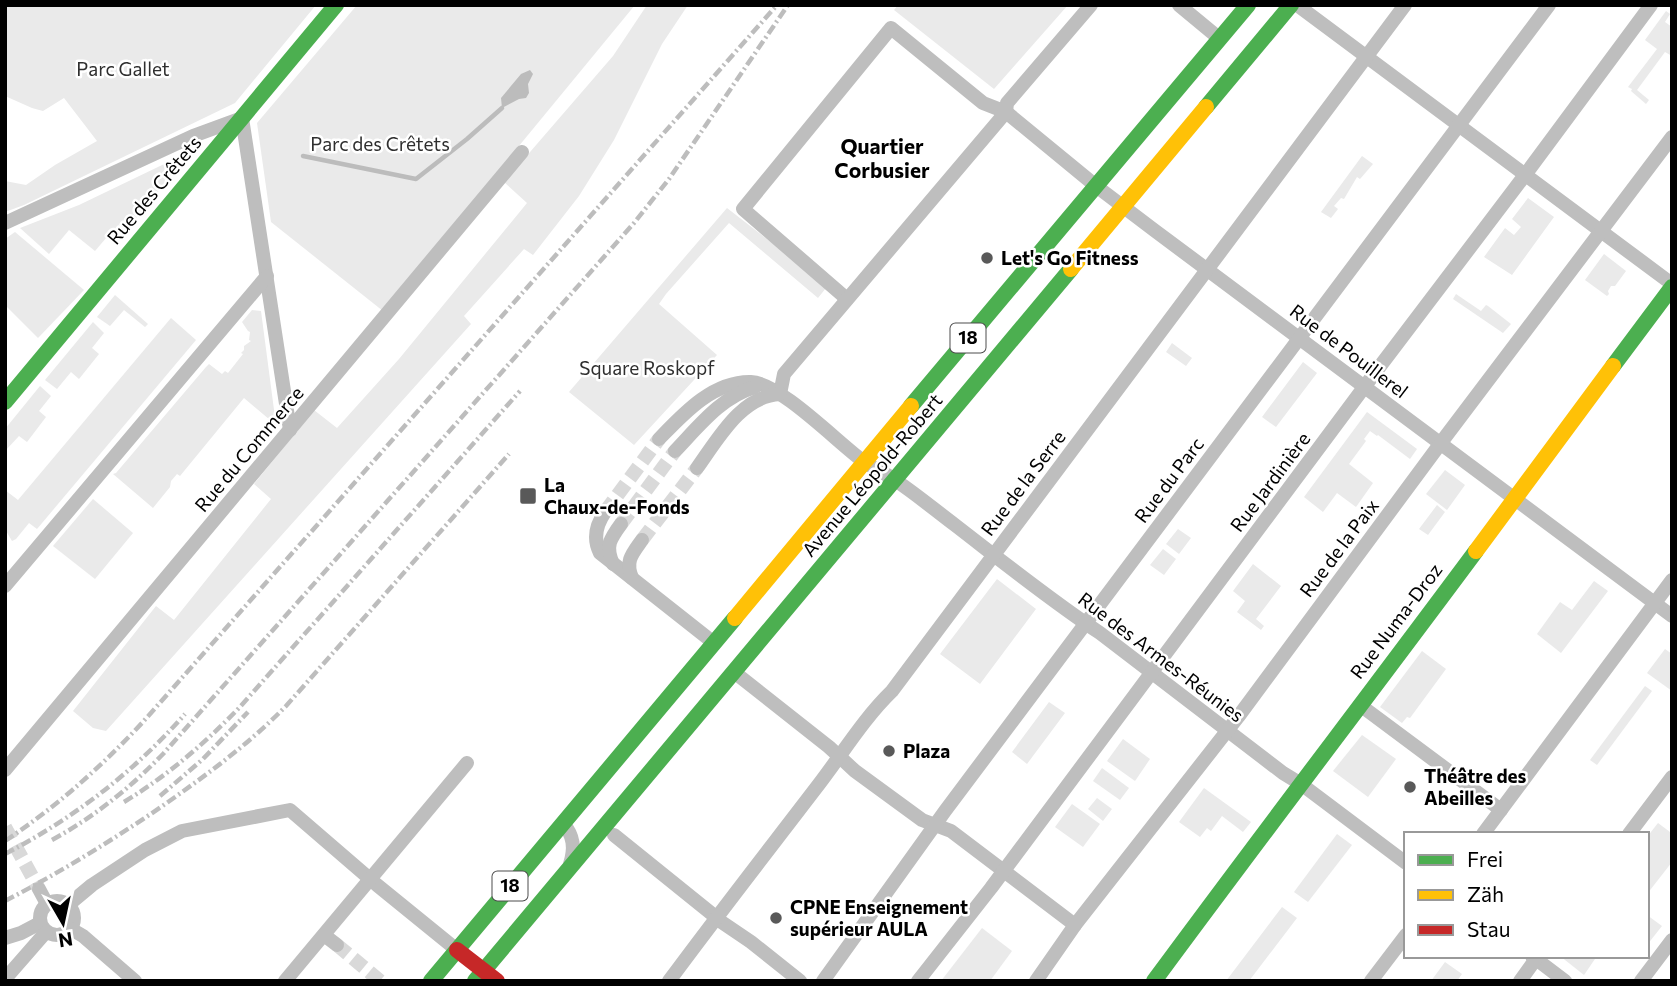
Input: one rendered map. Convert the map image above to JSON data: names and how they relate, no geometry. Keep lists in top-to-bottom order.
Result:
{
  "streets": {
    "main road": [
      "Rue des Crêtets",
      "18",
      "Avenue Léopold-Robert",
      "Rue Numa-Droz"
    ],
    "street": [
      "Rue de Pouillerel",
      "Rue du Commerce",
      "Rue du Parc",
      "Rue Jardinière",
      "Rue de la Serre",
      "Rue de la Paix",
      "Rue des Armes-Réunies"
    ]
  },
  "crossings": [
    ["Rue de Pouillerel", "Avenue Léopold-Robert"],
    ["Rue de Pouillerel", "Rue du Parc"],
    ["Rue de Pouillerel", "Rue Jardinière"],
    ["Rue de Pouillerel", "Rue de la Serre"],
    ["Rue de Pouillerel", "Rue de la Paix"],
    ["Rue de Pouillerel", "Rue Numa-Droz"],
    ["Avenue Léopold-Robert", "Rue des Armes-Réunies"],
    ["Rue du Parc", "Rue des Armes-Réunies"],
    ["Rue Jardinière", "Rue des Armes-Réunies"],
    ["Rue de la Serre", "Rue des Armes-Réunies"],
    ["Rue de la Paix", "Rue des Armes-Réunies"],
    ["Rue Numa-Droz", "Rue des Armes-Réunies"]
  ],
  "districts": ["Quartier Corbusier"],
  "parks": ["Parc Gallet", "Parc des Crêtets", "Square Roskopf"],
  "places": {
    "other": [
      "Let's Go Fitness",
      "Plaza",
      "Théâtre des Abeilles",
      "CPNE Enseignement supérieur AULA"
    ],
    "transit": ["La Chaux-de-Fonds"]
  },
  "legend": ["Frei", "Zäh", "Stau"],
  "north": "bottom"
}
